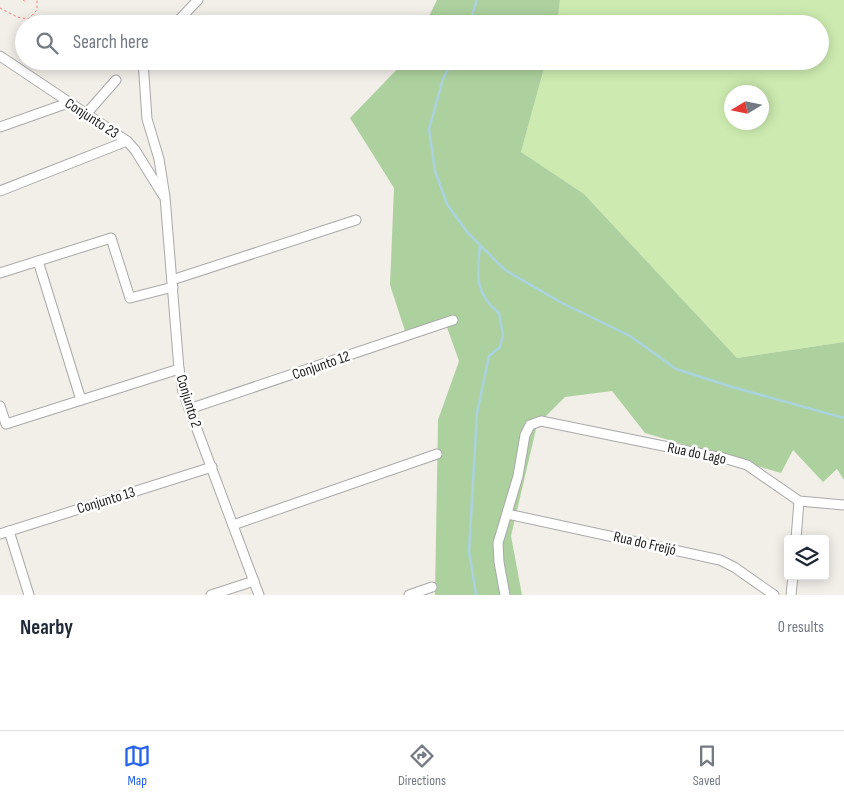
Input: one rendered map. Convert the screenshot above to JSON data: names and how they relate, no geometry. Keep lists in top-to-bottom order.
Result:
{
  "streets": {
    "street": [
      "Conjunto 23",
      "Conjunto 12",
      "Conjunto 2",
      "Rua do Lago",
      "Conjunto 13",
      "Rua do Freijó"
    ]
  },
  "crossings": [
    ["Conjunto 23", "Conjunto 2"],
    ["Conjunto 12", "Conjunto 2"],
    ["Conjunto 2", "Conjunto 13"],
    ["Rua do Lago", "Rua do Freijó"]
  ],
  "north": "left",
  "page": {
    "search": "Search here",
    "heading": ["Nearby", "0 results"],
    "nav": ["Map", "Directions", "Saved"]
  }
}
